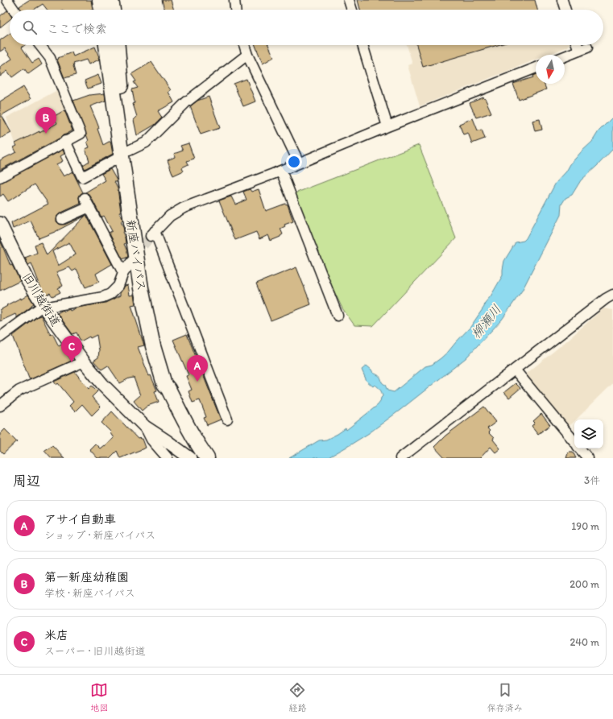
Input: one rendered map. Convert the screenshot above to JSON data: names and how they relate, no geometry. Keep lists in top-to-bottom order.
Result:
{
  "streets": {
    "highway": ["新座バイパス"],
    "main road": ["旧川越街道"]
  },
  "water": ["柳瀬川"],
  "north": "bottom",
  "page": {
    "search": "ここで検索",
    "pins": ["B", "C", "A"],
    "heading": ["周辺", "3件"],
    "list": [
      {
        "mark": "A",
        "name": "アサイ自動車",
        "note": "ショップ · 新座バイパス",
        "value": "190 m"
      },
      {
        "mark": "B",
        "name": "第一新座幼稚園",
        "note": "学校 · 新座バイパス",
        "value": "200 m"
      },
      {
        "mark": "C",
        "name": "米店",
        "note": "スーパー · 旧川越街道",
        "value": "240 m"
      }
    ],
    "nav": ["地図", "経路", "保存済み"]
  }
}
